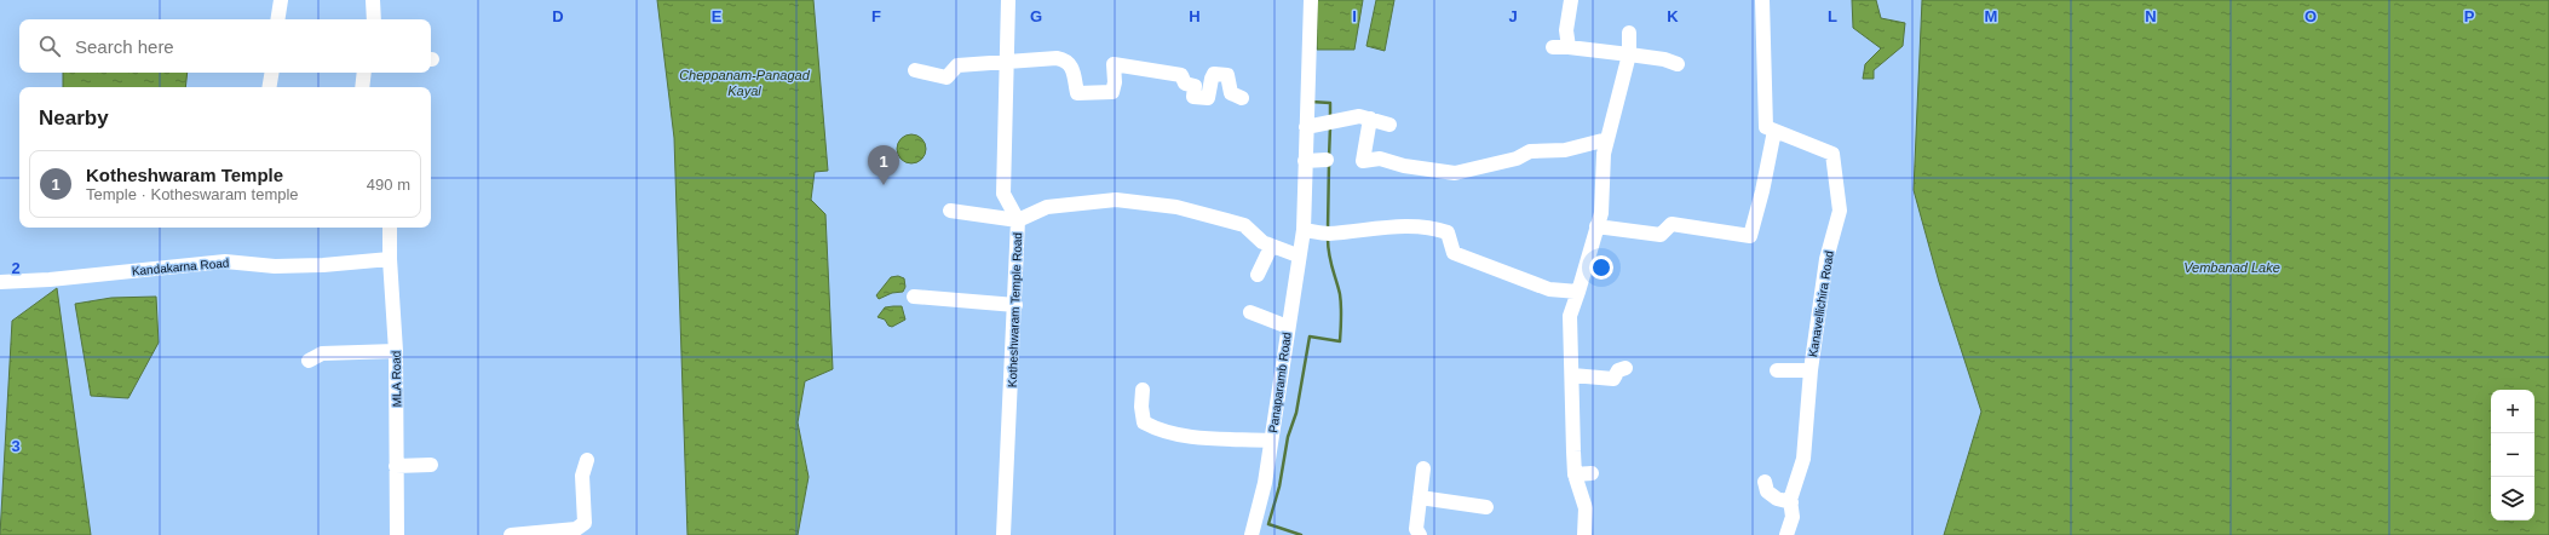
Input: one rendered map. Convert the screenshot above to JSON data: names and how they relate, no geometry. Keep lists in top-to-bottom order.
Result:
{
  "streets": {
    "street": [
      "Kandakarna Road",
      "Kanavellichira Road",
      "Kotheshwaram Temple Road",
      "MLA Road",
      "Panaparamb Road"
    ]
  },
  "crossings": [
    ["Kandakarna Road", "MLA Road"]
  ],
  "water": ["Cheppanam-Panagad Kayal", "Vembanad Lake"],
  "page": {
    "search": "Search here",
    "heading": "Nearby",
    "pins": "1",
    "list": [
      {
        "mark": "1",
        "name": "Kotheshwaram Temple",
        "note": "Temple · Kotheswaram temple",
        "value": "490 m"
      }
    ],
    "map_buttons": ["+", "−"]
  },
  "grid": {
    "columns": [
      "D",
      "E",
      "F",
      "G",
      "H",
      "I",
      "J",
      "K",
      "L",
      "M",
      "N",
      "O",
      "P"
    ],
    "rows": ["2", "3"]
  }
}
